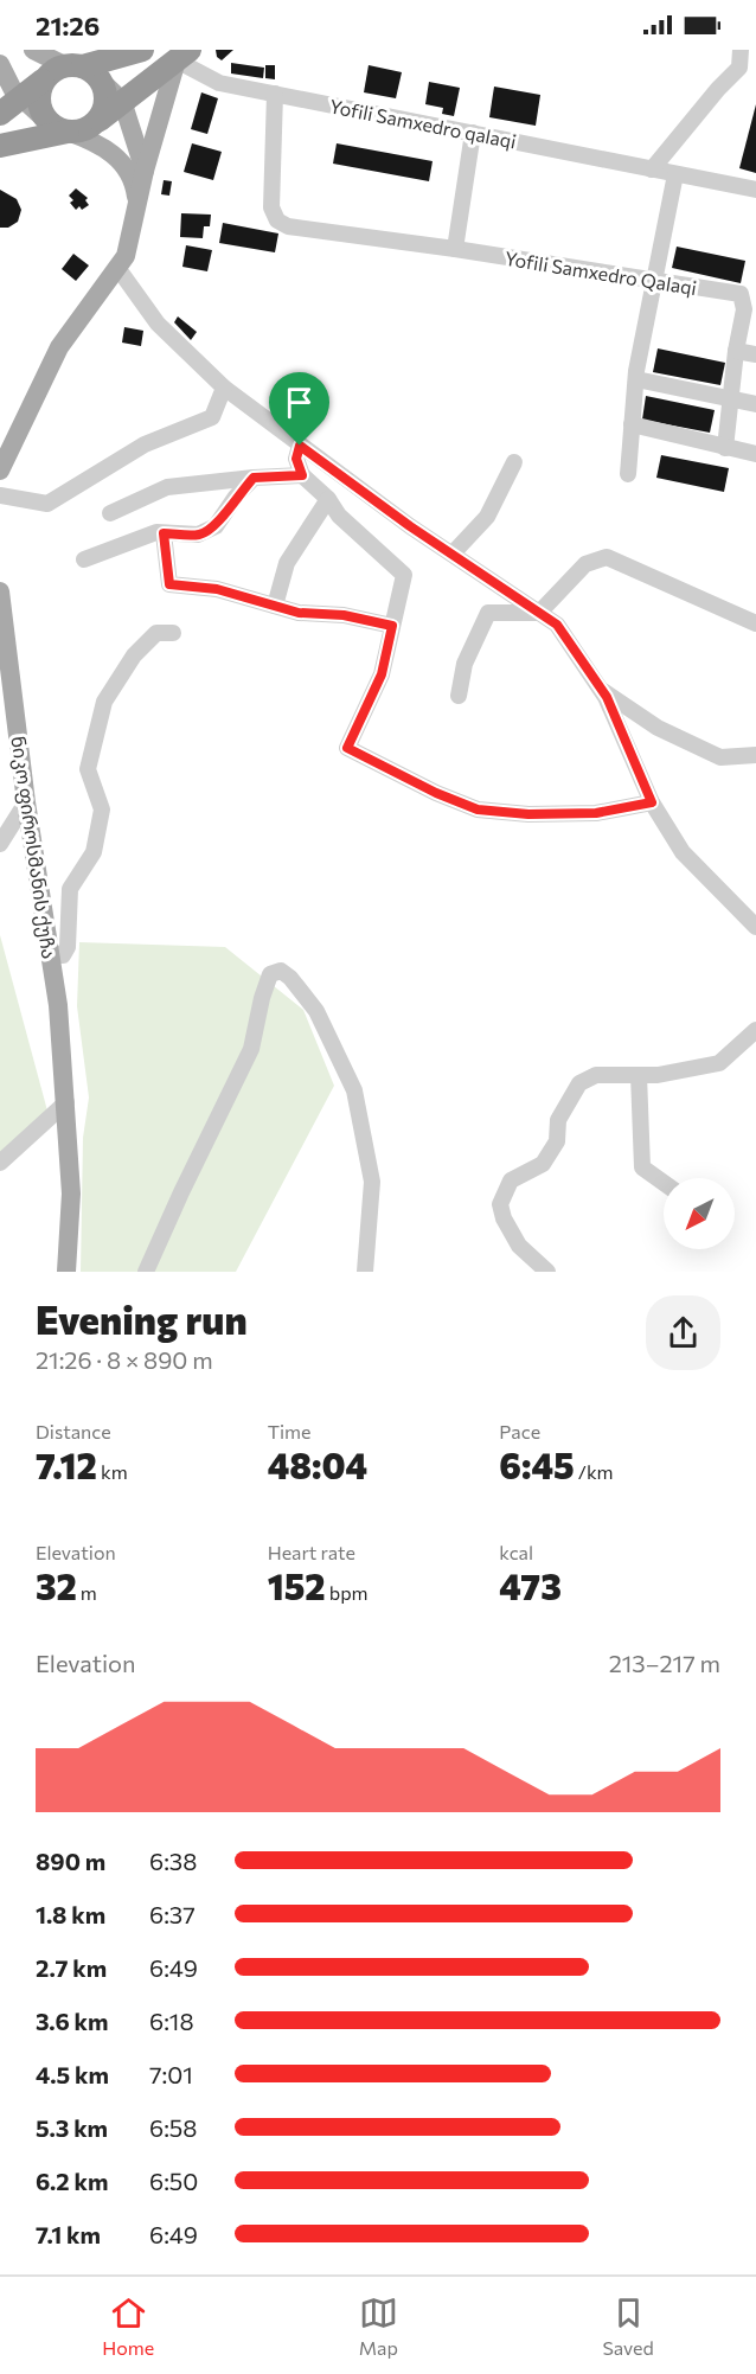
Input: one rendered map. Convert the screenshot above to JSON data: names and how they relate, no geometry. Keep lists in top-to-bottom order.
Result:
{
  "streets": {
    "main road": ["ნიკო ფიროსმანის ქუჩა"],
    "street": ["Yofili Samxedro qalaqi", "Yofili Samxedro Qalaqi"]
  },
  "crossings": [
    ["Yofili Samxedro qalaqi", "Yofili Samxedro Qalaqi"]
  ],
  "north": "bottom left",
  "page": {
    "status": "21:26",
    "heading": ["Evening run", "21:26 · 8 × 890 m"],
    "stats": [
      ["Distance", "7.12 km"],
      ["Time", "48:04"],
      ["Pace", "6:45 /km"],
      ["Elevation", "32 m"],
      ["Heart rate", "152 bpm"],
      ["kcal", "473"]
    ],
    "chart": ["Elevation", "213–217 m"],
    "list": [
      {
        "name": "890 m",
        "note": "6:38"
      },
      {
        "name": "1.8 km",
        "note": "6:37"
      },
      {
        "name": "2.7 km",
        "note": "6:49"
      },
      {
        "name": "3.6 km",
        "note": "6:18"
      },
      {
        "name": "4.5 km",
        "note": "7:01"
      },
      {
        "name": "5.3 km",
        "note": "6:58"
      },
      {
        "name": "6.2 km",
        "note": "6:50"
      },
      {
        "name": "7.1 km",
        "note": "6:49"
      }
    ],
    "tabs": ["Home", "Map", "Saved"]
  }
}
